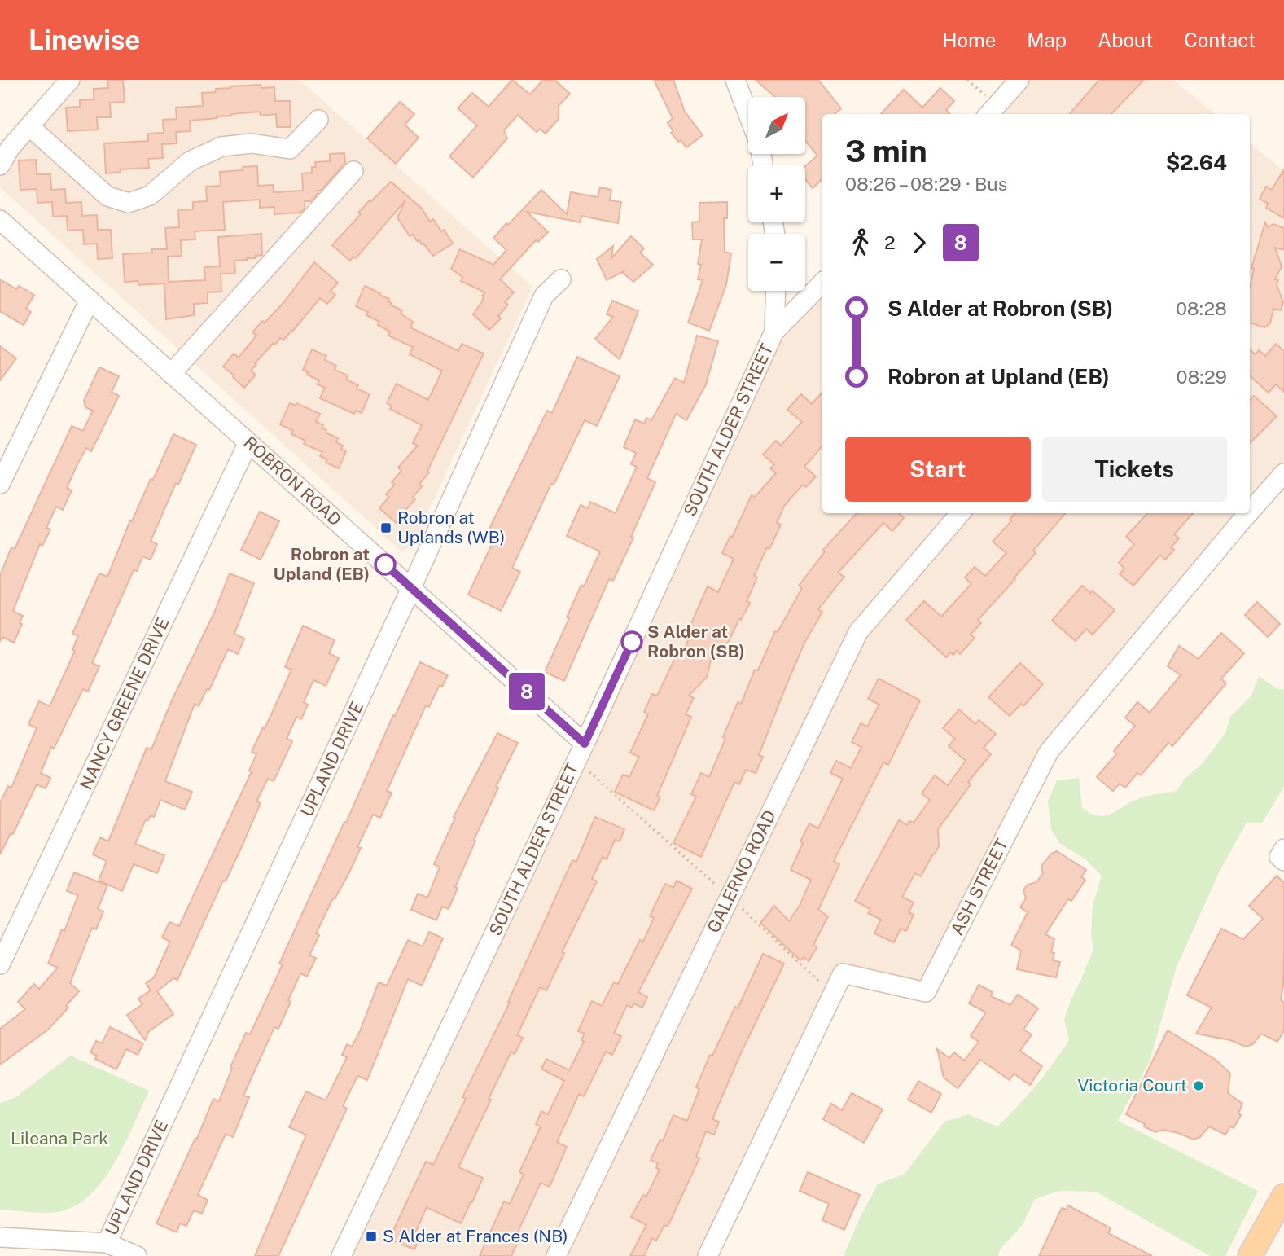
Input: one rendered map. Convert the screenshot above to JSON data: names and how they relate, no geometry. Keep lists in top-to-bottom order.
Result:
{
  "streets": {
    "street": [
      "SOUTH ALDER STREET",
      "ROBRON ROAD",
      "NANCY GREENE DRIVE",
      "UPLAND DRIVE",
      "GALERNO ROAD",
      "ASH STREET"
    ]
  },
  "crossings": [
    ["SOUTH ALDER STREET", "ROBRON ROAD"],
    ["ROBRON ROAD", "NANCY GREENE DRIVE"],
    ["ROBRON ROAD", "UPLAND DRIVE"]
  ],
  "parks": ["Lileana Park"],
  "places": {
    "transit": ["Robron at Uplands (WB)", "S Alder at Frances (NB)"],
    "other": ["Robron at Upland (EB)", "S Alder at Robron (SB)", "Victoria Court"]
  },
  "lines": ["bus line 8"],
  "north": "top right",
  "page": {
    "header": "Linewise",
    "nav": [
      "Home",
      "Map",
      "About",
      "Contact"
    ],
    "on_map": "8",
    "map_buttons": ["+", "−"],
    "heading": ["3 min", "08:26 – 08:29 · Bus", "$2.64"],
    "legs": ["2", "8"],
    "list": [
      {
        "name": "S Alder at Robron (SB)",
        "value": "08:28"
      },
      {
        "name": "Robron at Upland (EB)",
        "value": "08:29"
      }
    ],
    "buttons": ["Start", "Tickets"]
  }
}
